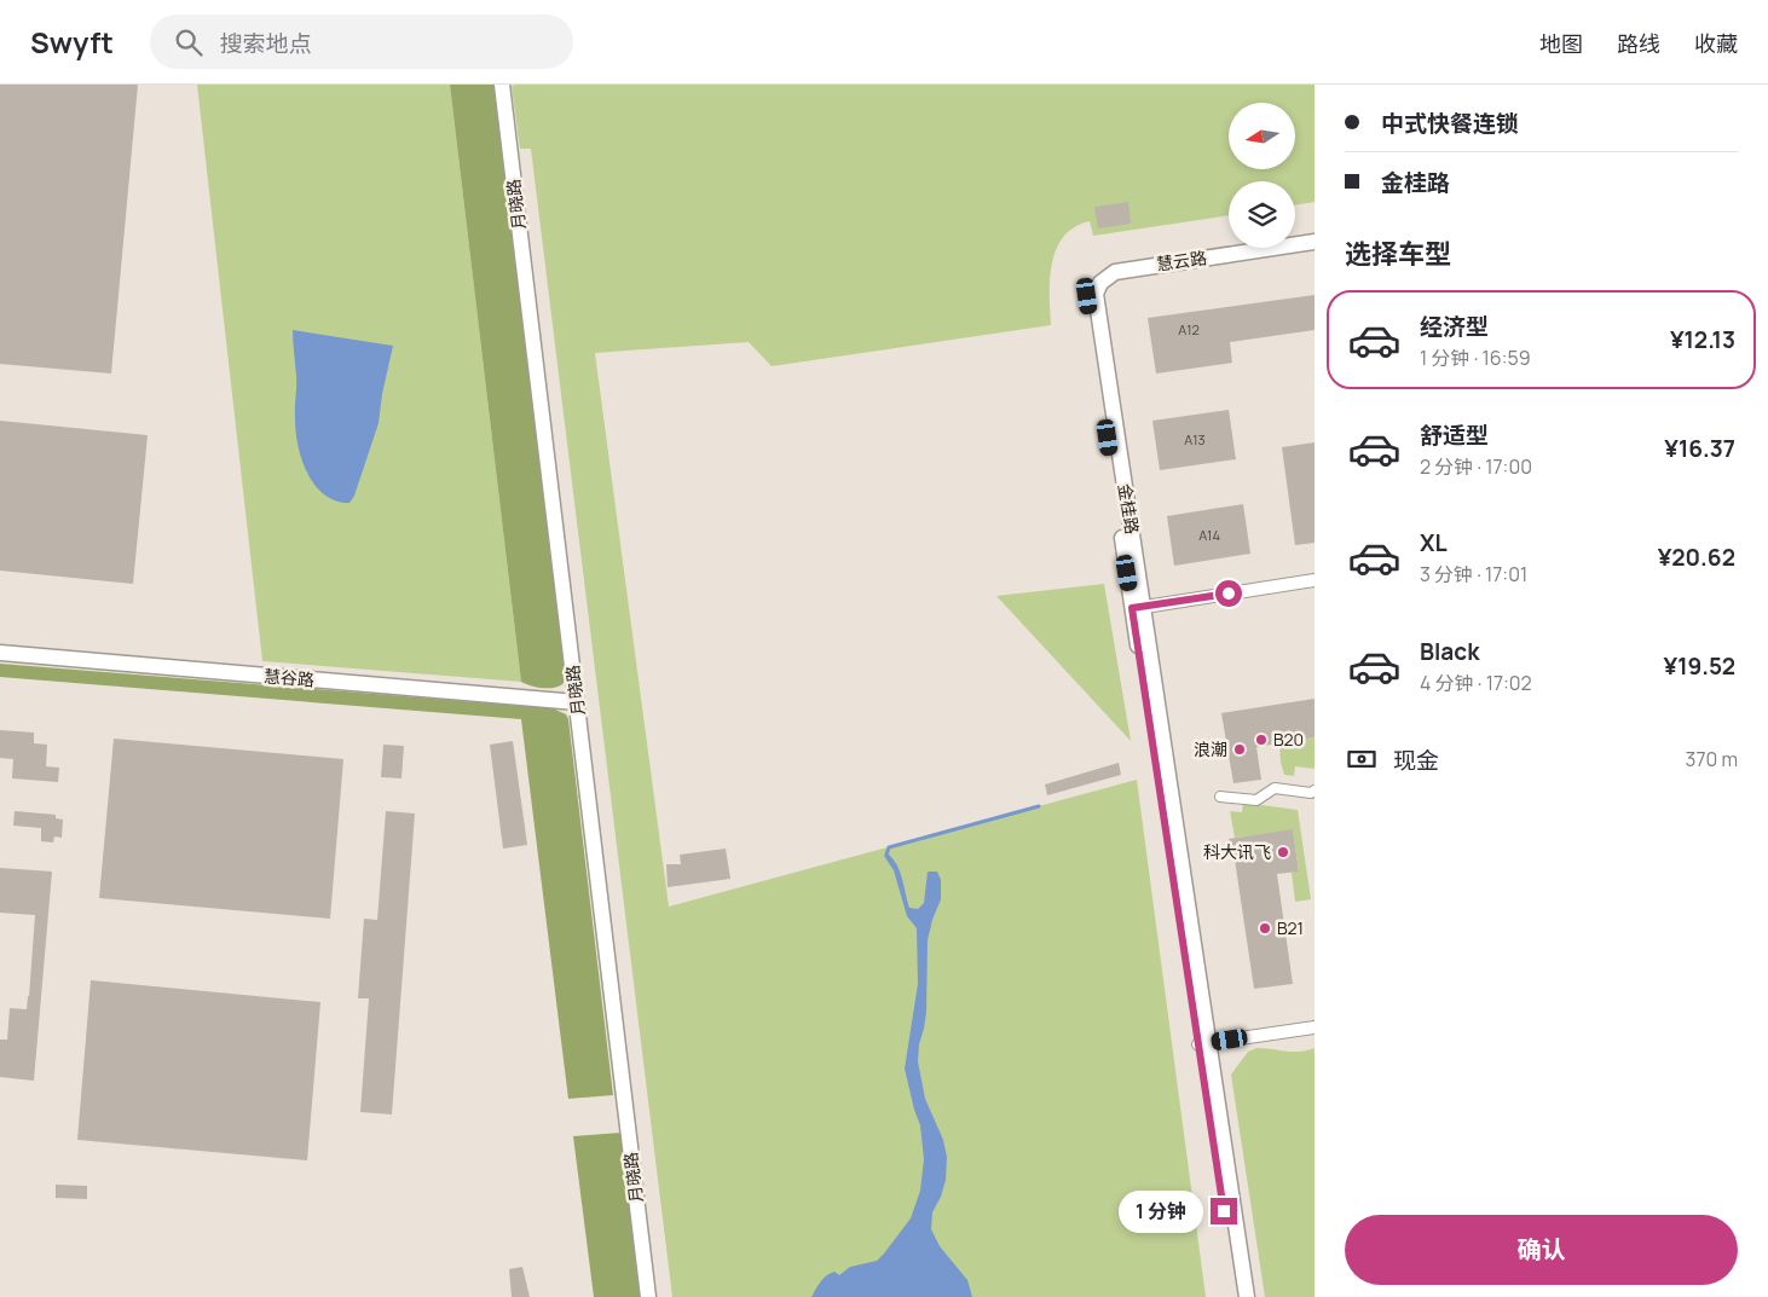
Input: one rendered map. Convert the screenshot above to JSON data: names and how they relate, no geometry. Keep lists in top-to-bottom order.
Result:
{
  "streets": {
    "street": [
      "月晓路",
      "慧云路",
      "金桂路",
      "慧谷路"
    ]
  },
  "crossings": [
    ["月晓路", "慧谷路"],
    ["慧云路", "金桂路"]
  ],
  "places": [
    "B20",
    "浪潮",
    "科大讯飞",
    "B21"
  ],
  "house_numbers": ["A12", "A13", "A14"],
  "north": "left",
  "page": {
    "header": "Swyft",
    "search": "搜索地点",
    "nav": ["地图", "路线", "收藏"],
    "banner": ["中式快餐连锁", "金桂路"],
    "heading": "选择车型",
    "list": [
      {
        "name": "经济型",
        "note": "1 分钟 · 16:59",
        "value": "¥12.13"
      },
      {
        "name": "舒适型",
        "note": "2 分钟 · 17:00",
        "value": "¥16.37"
      },
      {
        "name": "XL",
        "note": "3 分钟 · 17:01",
        "value": "¥20.62"
      },
      {
        "name": "Black",
        "note": "4 分钟 · 17:02",
        "value": "¥19.52"
      }
    ],
    "pay": ["现金", "370 m"],
    "bubble": "1 分钟",
    "buttons": "确认"
  }
}
